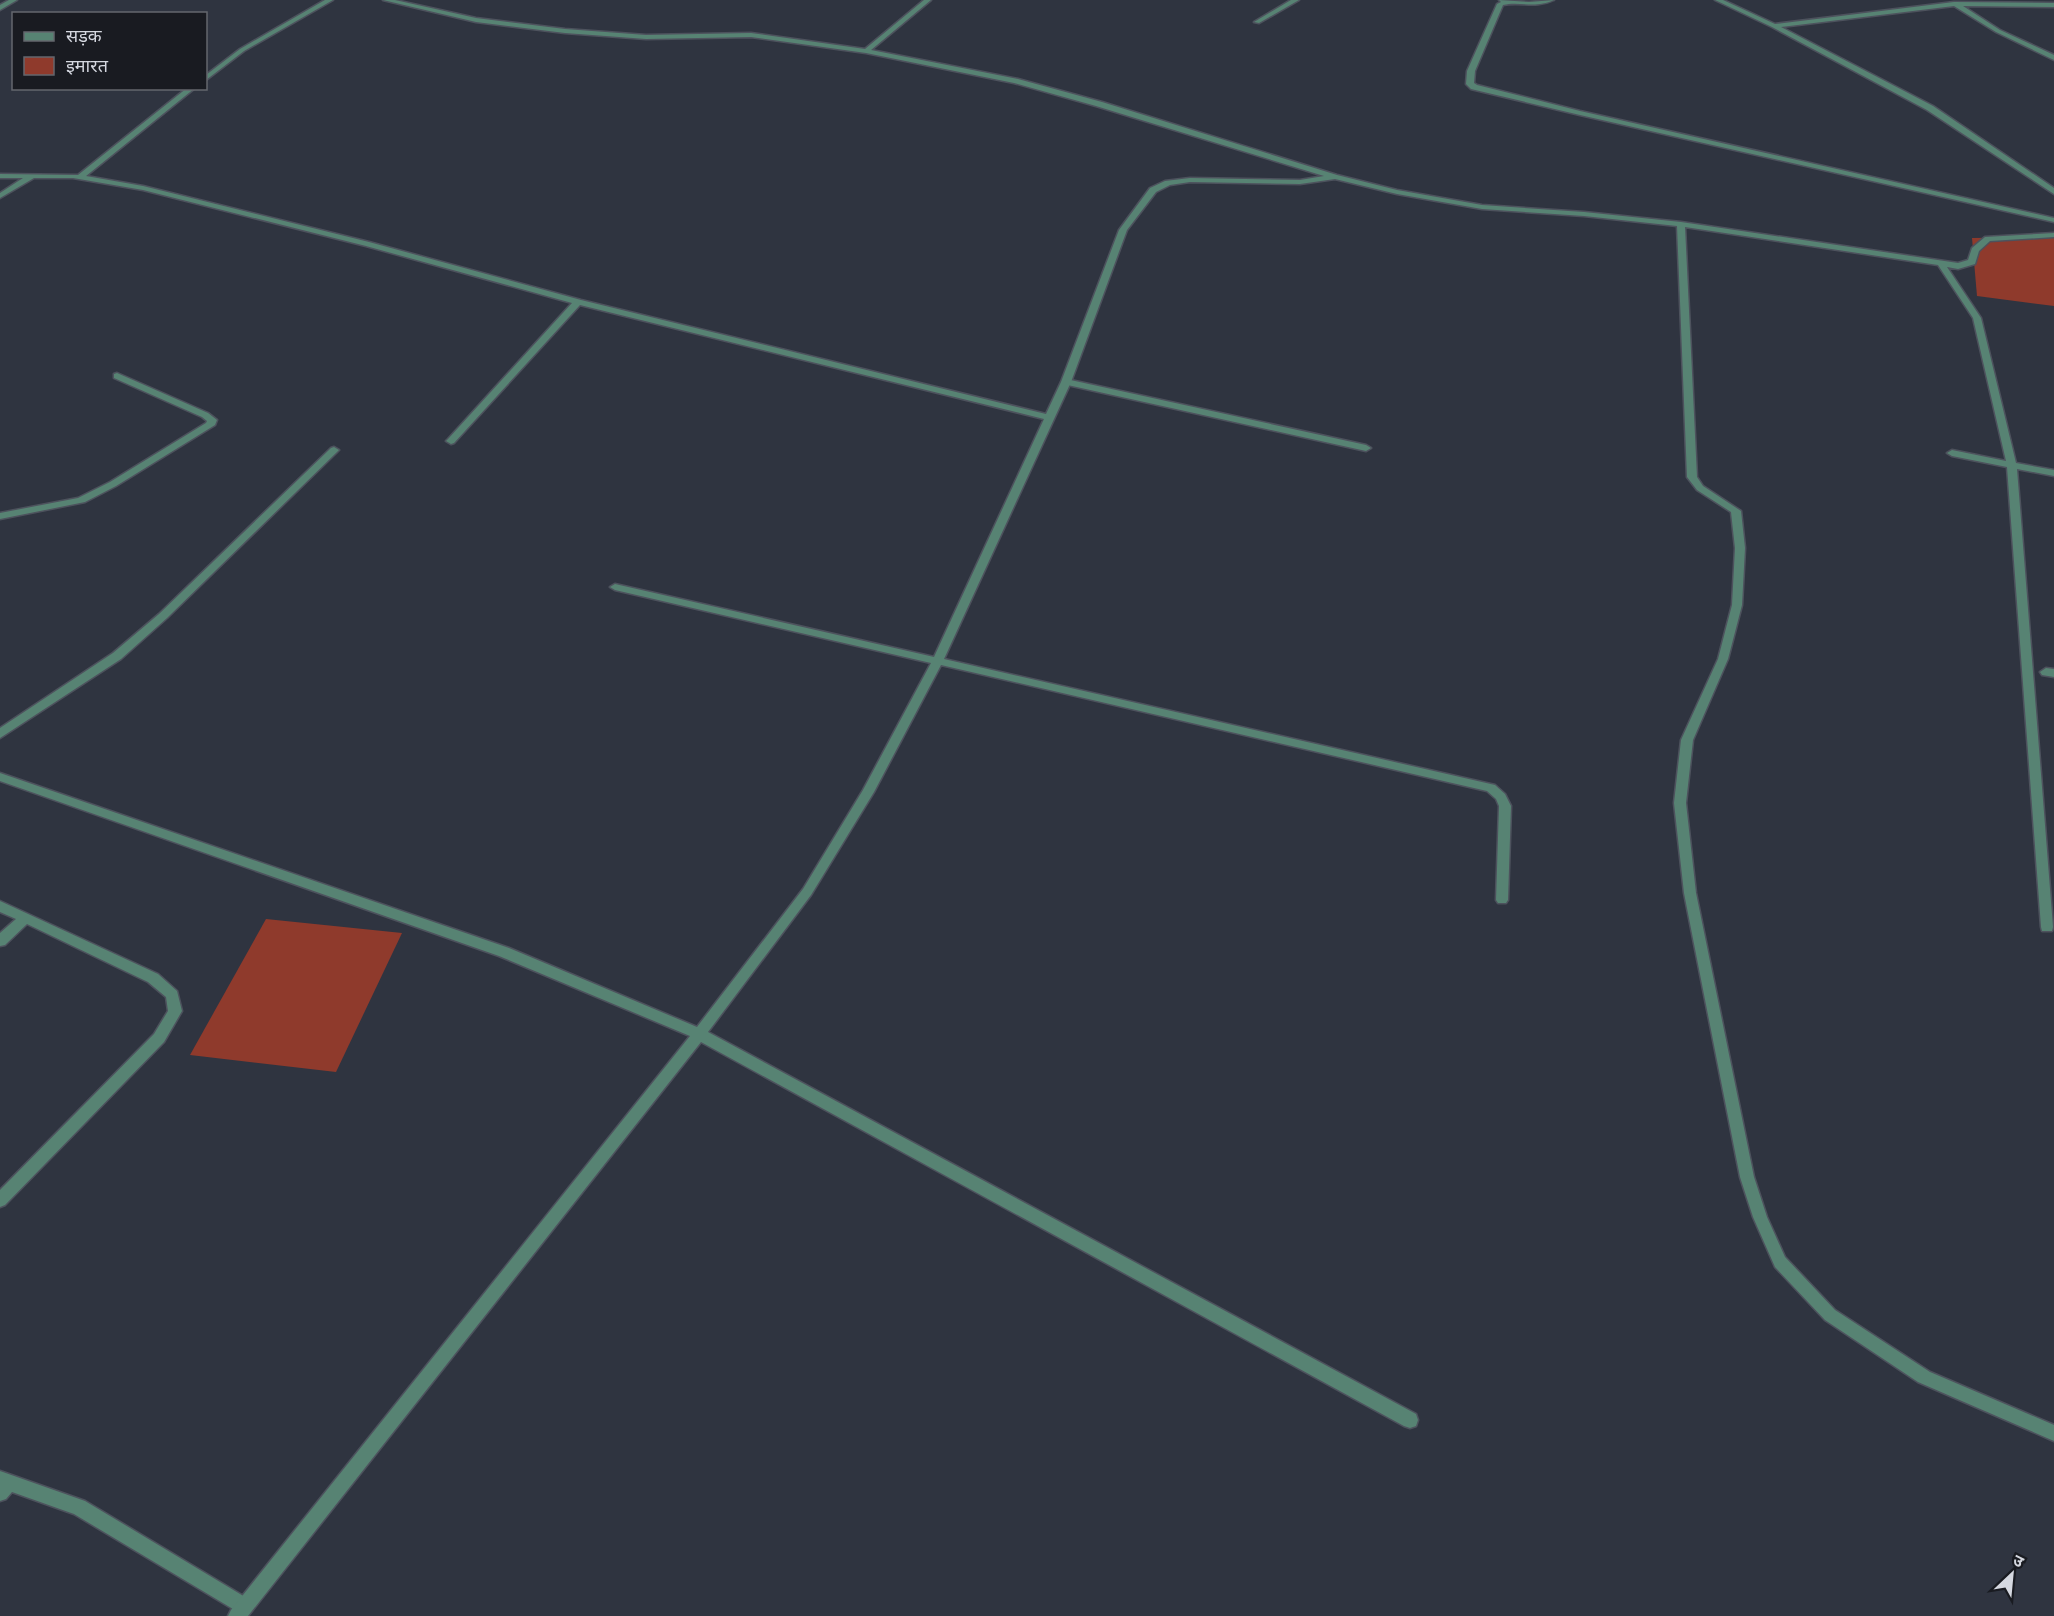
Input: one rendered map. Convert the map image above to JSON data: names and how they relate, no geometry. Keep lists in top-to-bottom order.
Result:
{
  "legend": ["सड़क", "इमारत"],
  "north": "top right"
}
